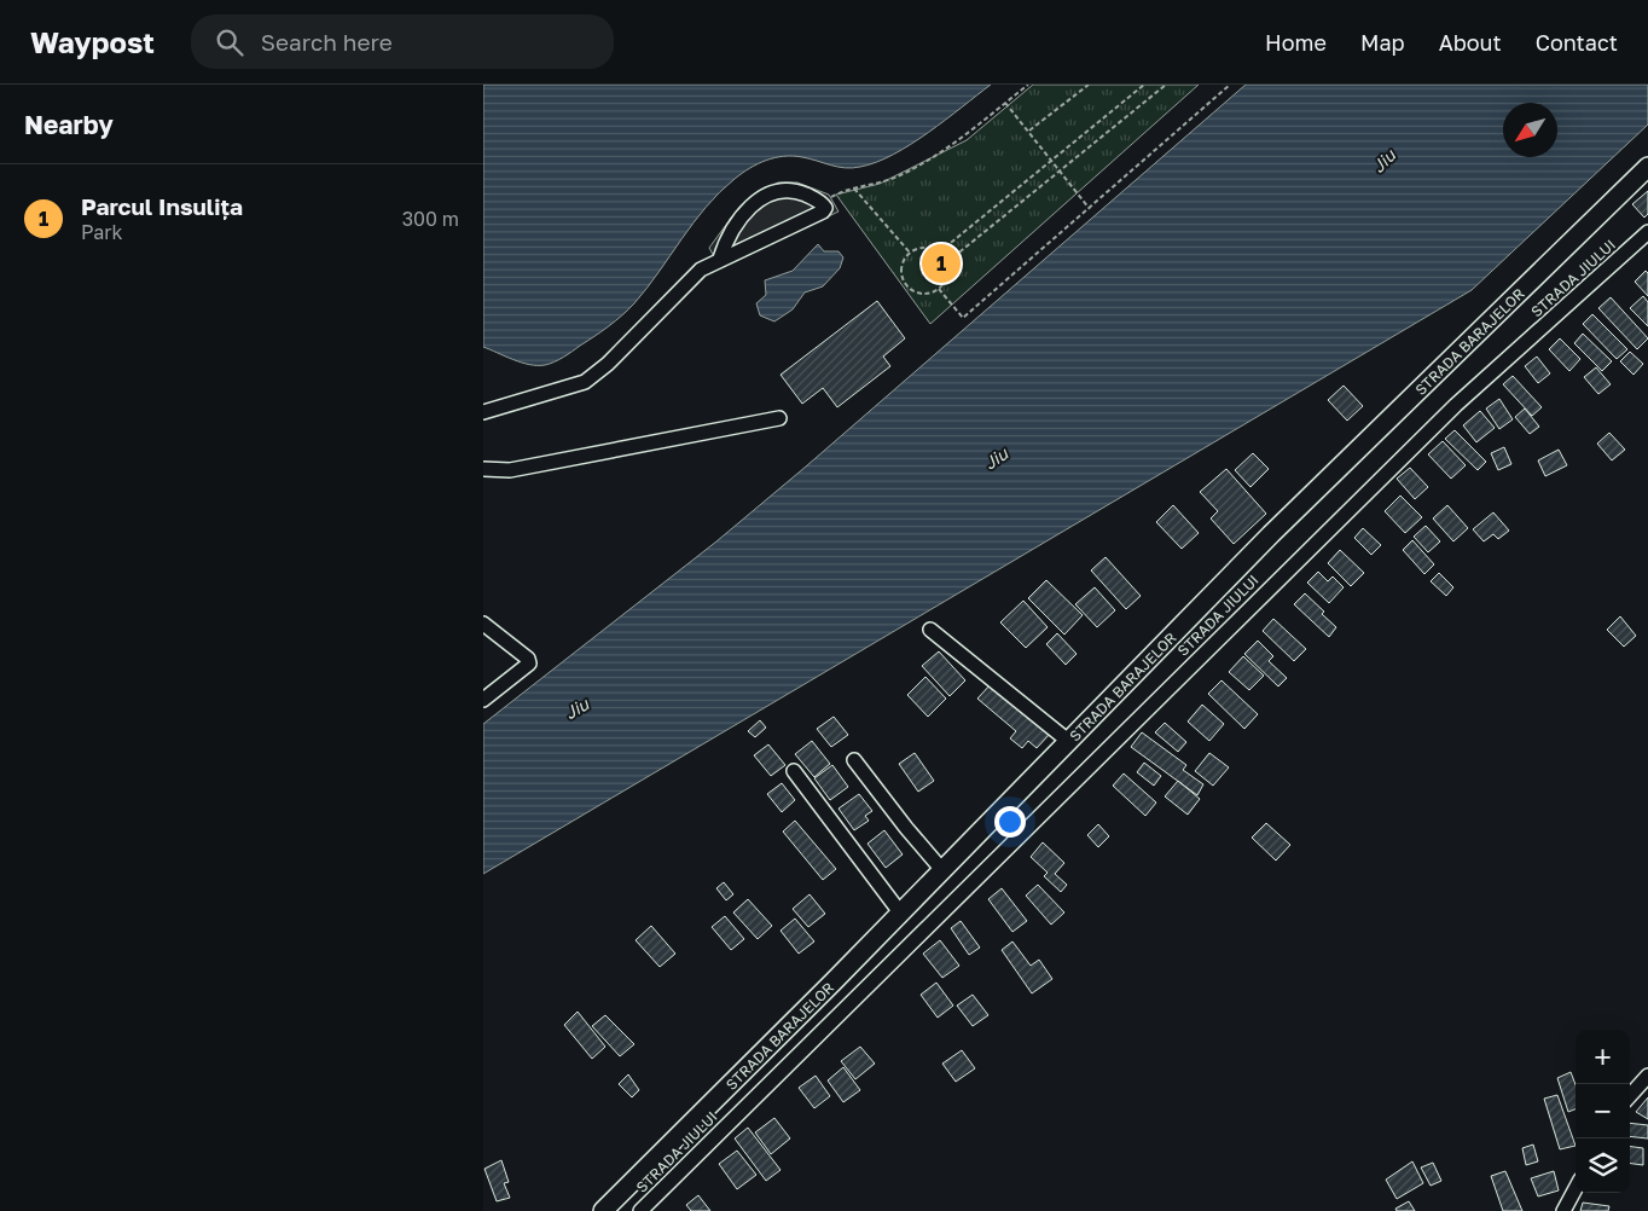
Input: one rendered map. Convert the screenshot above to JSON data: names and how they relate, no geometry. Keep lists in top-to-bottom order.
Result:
{
  "streets": {
    "main road": ["STRADA BARAJELOR"],
    "street": ["STRADA JIULUI"]
  },
  "water": ["Jiu"],
  "north": "bottom left",
  "page": {
    "header": "Waypost",
    "search": "Search here",
    "nav": [
      "Home",
      "Map",
      "About",
      "Contact"
    ],
    "heading": "Nearby",
    "list": [
      {
        "mark": "1",
        "name": "Parcul Insulița",
        "note": "Park",
        "value": "300 m"
      }
    ],
    "pins": "1",
    "map_buttons": ["+", "−"]
  }
}
